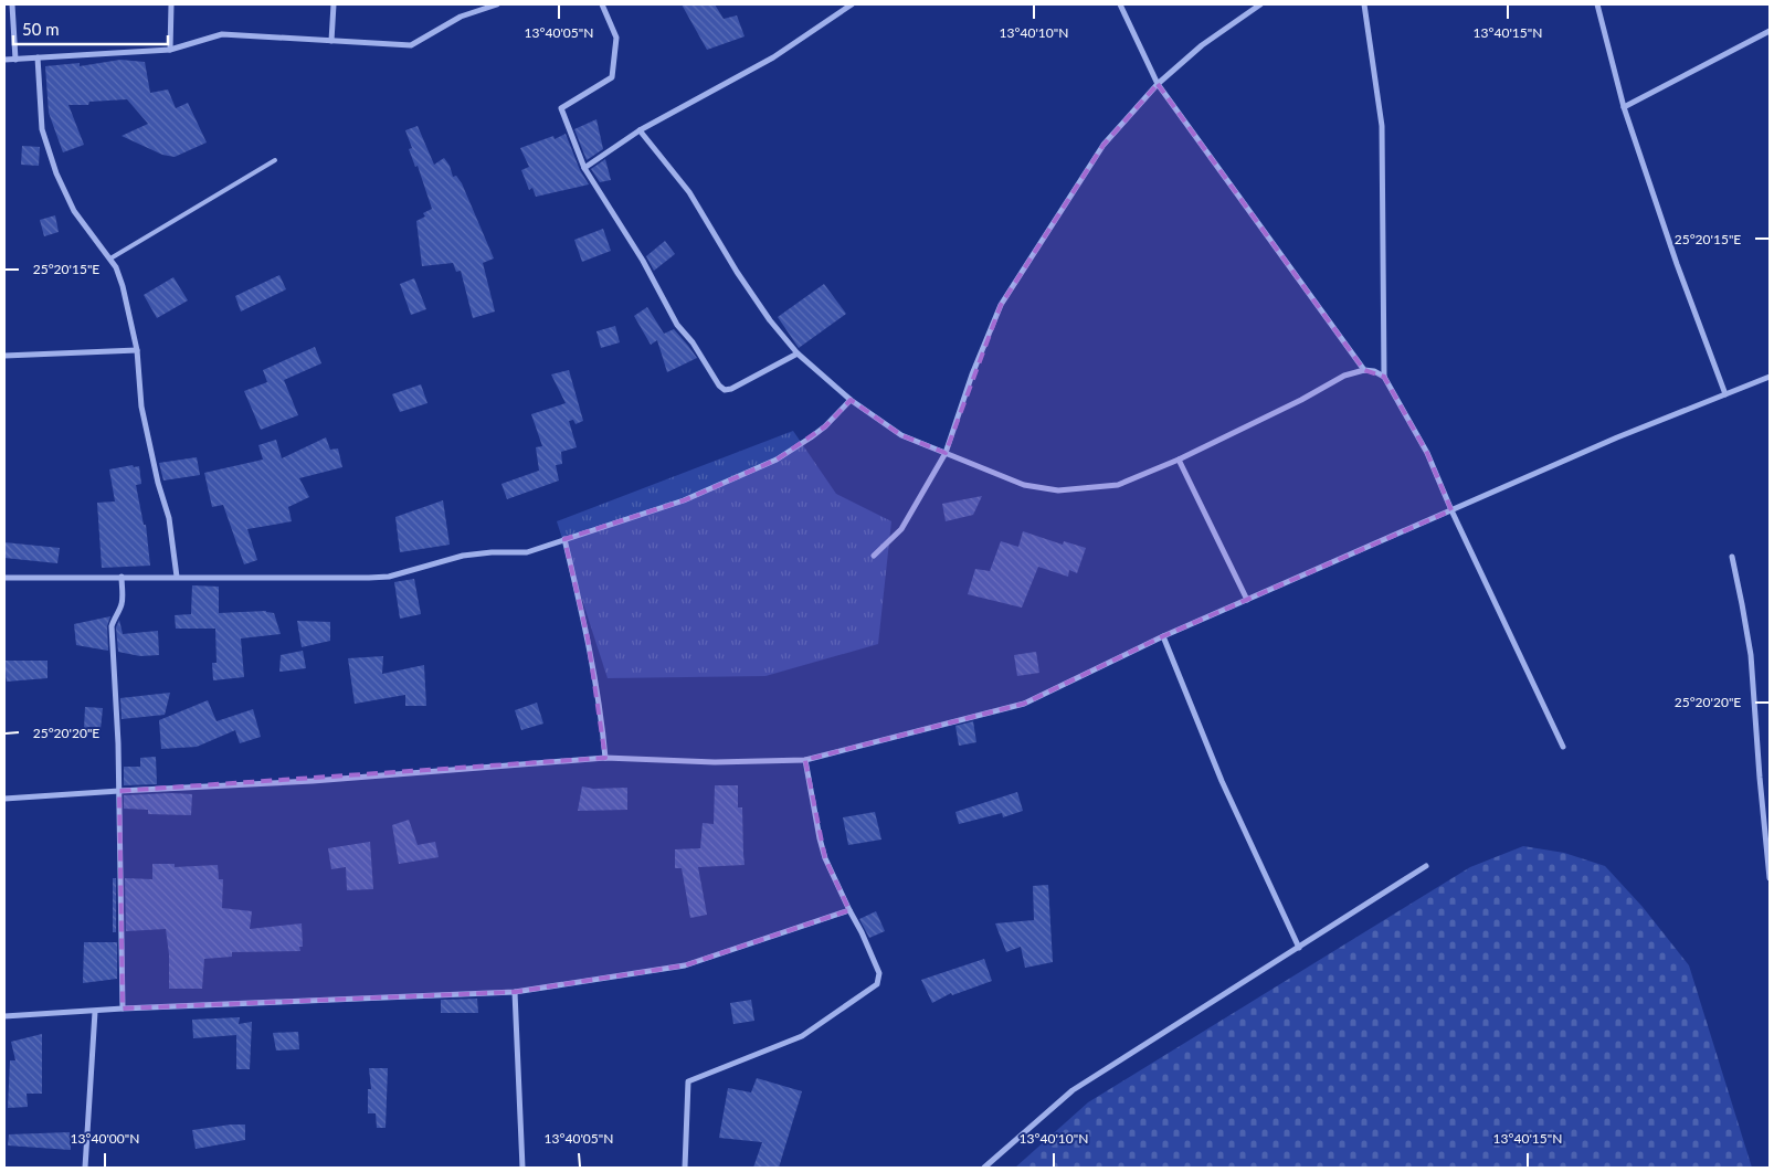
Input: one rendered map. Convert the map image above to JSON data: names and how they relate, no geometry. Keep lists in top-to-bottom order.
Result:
{
  "scale_bar": "50 m",
  "coordinates": [
    "13°40'05\"N",
    "13°40'10\"N",
    "13°40'15\"N",
    "25°20'15\"E",
    "25°20'20\"E",
    "13°40'00\"N"
  ]
}
